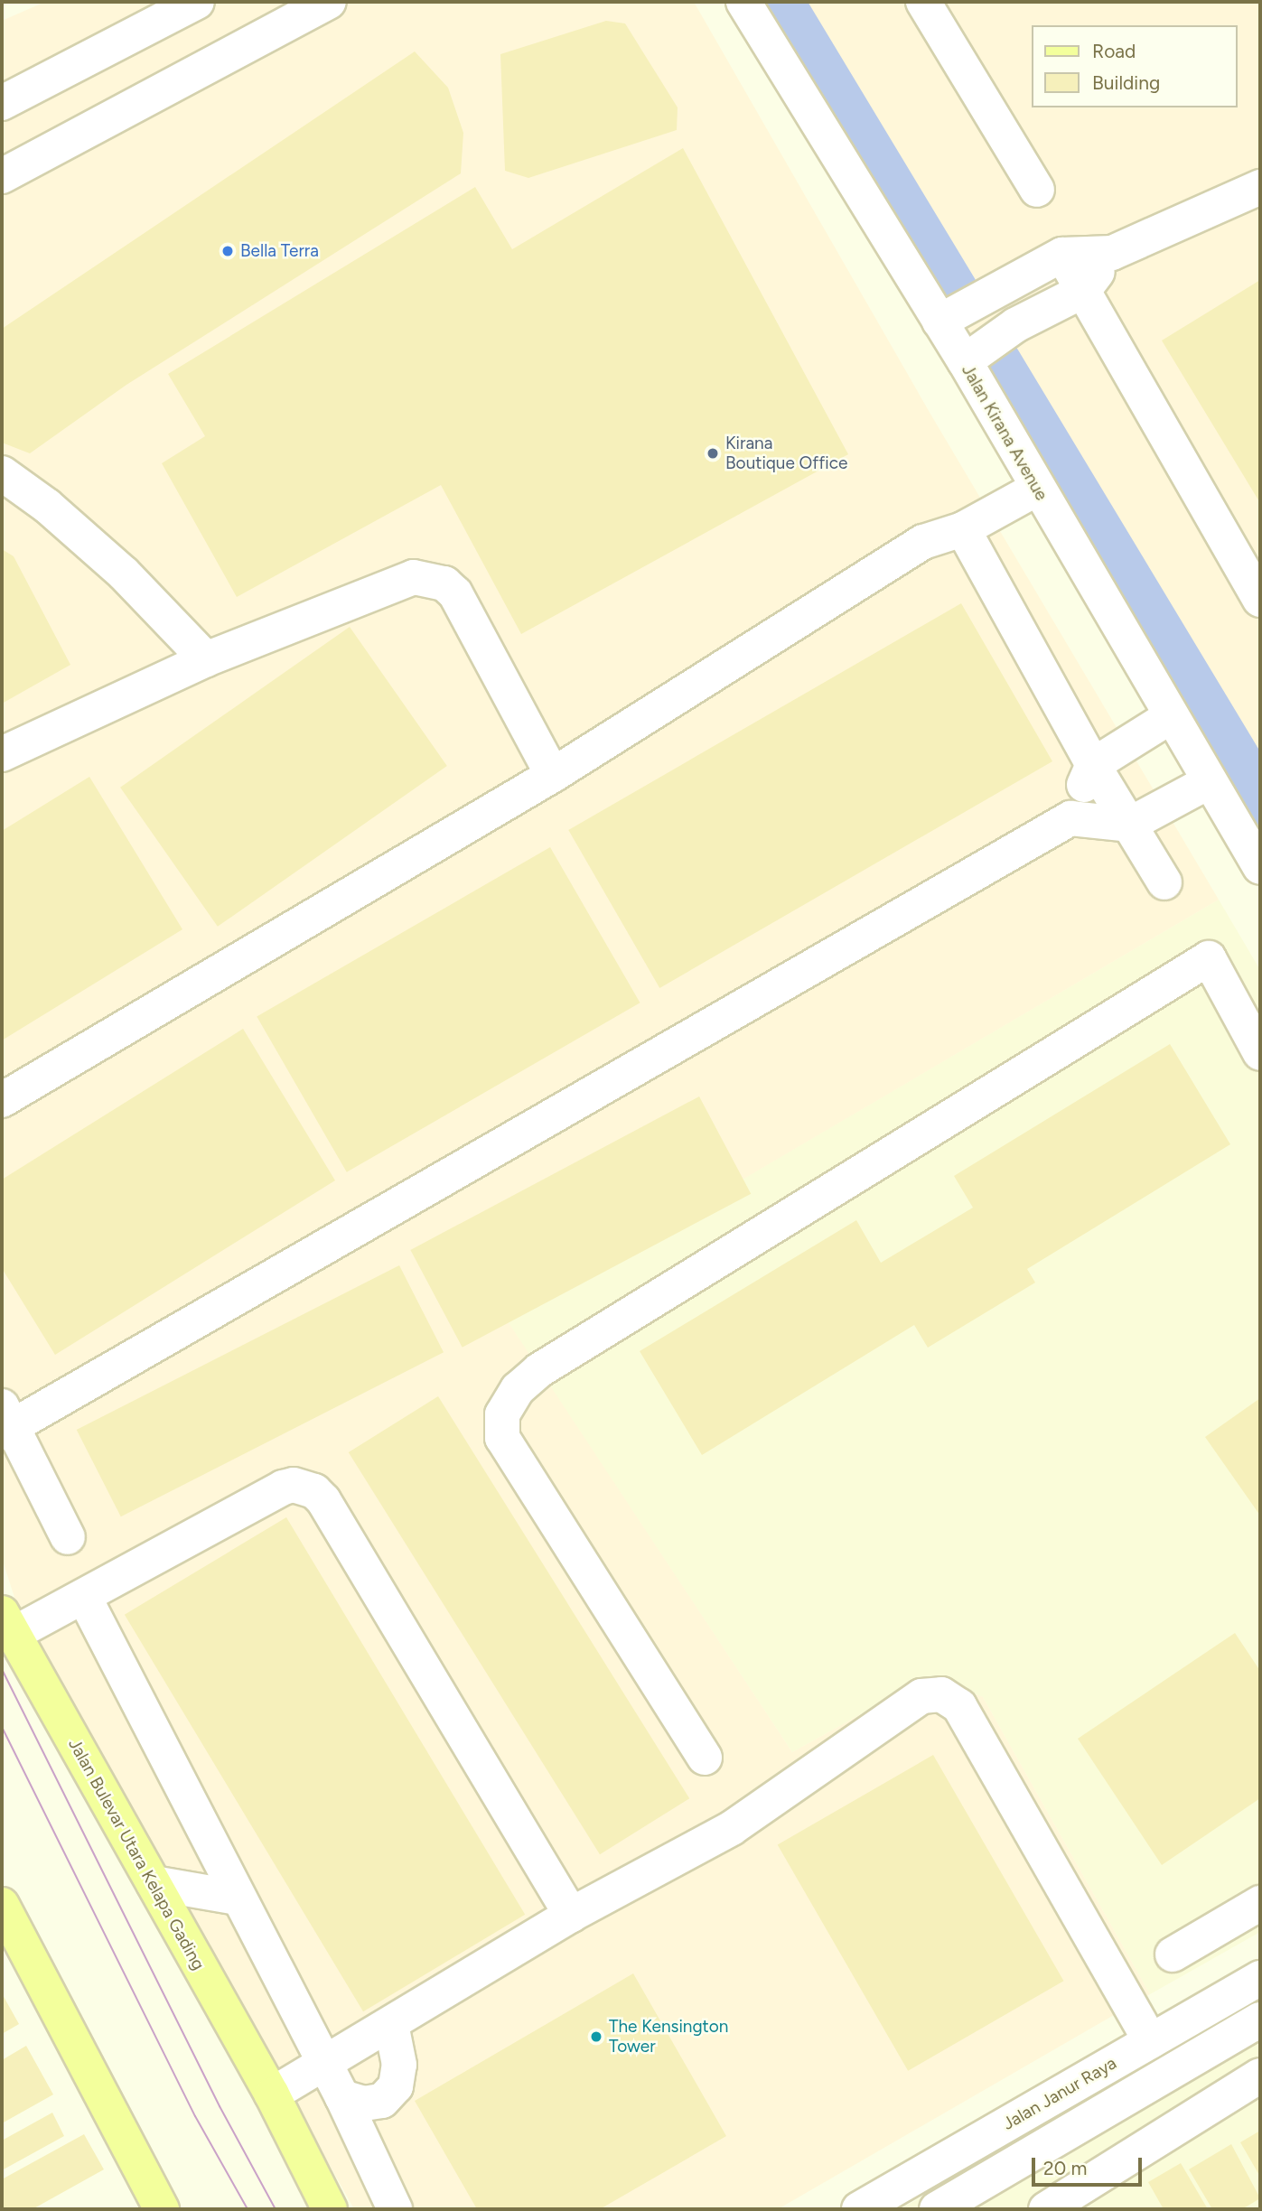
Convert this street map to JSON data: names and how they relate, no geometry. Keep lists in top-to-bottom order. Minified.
{"streets":{"main road":["Jalan Bulevar Utara Kelapa Gading"],"street":["Jalan Kirana Avenue","Jalan Janur Raya"]},"places":["Bella Terra","Kirana Boutique Office","The Kensington Tower"],"legend":["Road","Building"],"scale_bar":"20 m"}
